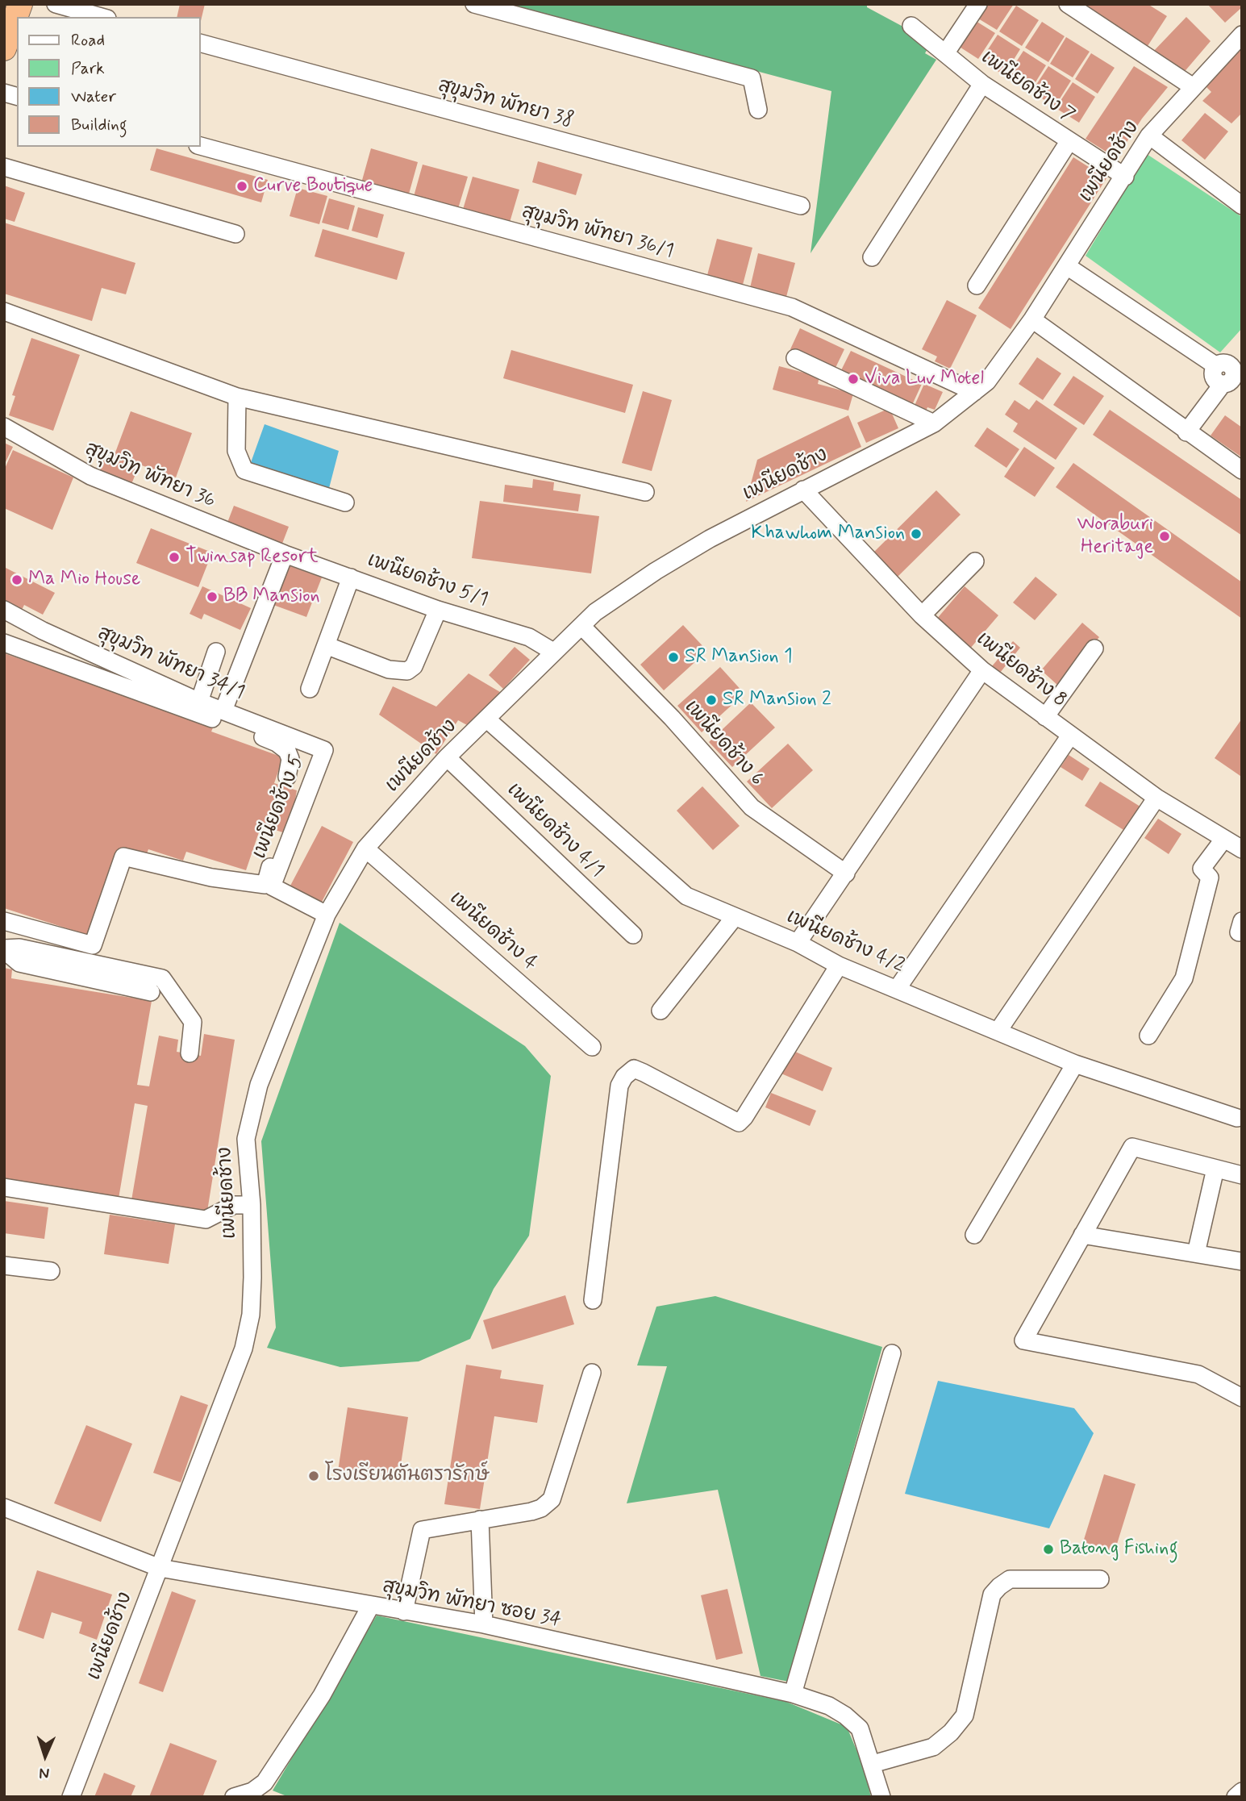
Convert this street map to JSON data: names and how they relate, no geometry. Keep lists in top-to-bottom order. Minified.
{"streets":{"street":["เพนียดช้าง 7","สุขุมวิท พัทยา 38","เพนียดช้าง","สุขุมวิท พัทยา 36/1","สุขุมวิท พัทยา 36","เพนียดช้าง 5/1","สุขุมวิท พัทยา 34/1","เพนียดช้าง 8","เพนียดช้าง 6","เพนียดช้าง 5","เพนียดช้าง 4/1","เพนียดช้าง 4","เพนียดช้าง 4/2","สุขุมวิท พัทยา ซอย 34"]},"crossings":[["เพนียดช้าง 7","เพนียดช้าง"],["เพนียดช้าง","สุขุมวิท พัทยา 36/1"],["เพนียดช้าง","เพนียดช้าง 5/1"],["เพนียดช้าง","เพนียดช้าง 8"],["เพนียดช้าง","เพนียดช้าง 6"],["เพนียดช้าง","เพนียดช้าง 5"],["เพนียดช้าง","เพนียดช้าง 4/1"],["เพนียดช้าง","เพนียดช้าง 4"],["เพนียดช้าง","เพนียดช้าง 4/2"],["เพนียดช้าง","สุขุมวิท พัทยา ซอย 34"],["สุขุมวิท พัทยา 36","เพนียดช้าง 5/1"],["สุขุมวิท พัทยา 34/1","เพนียดช้าง 5"]],"places":["Curve Boutique","Viva Luv Motel","Khawhom Mansion","Woraburi Heritage","Twinsap Resort","Ma Mio House","BB Mansion","SR Mansion 1","SR Mansion 2","โรงเรียนตันตรารักษ์","Batong Fishing"],"legend":["Road","Park","Water","Building"],"north":"bottom"}
